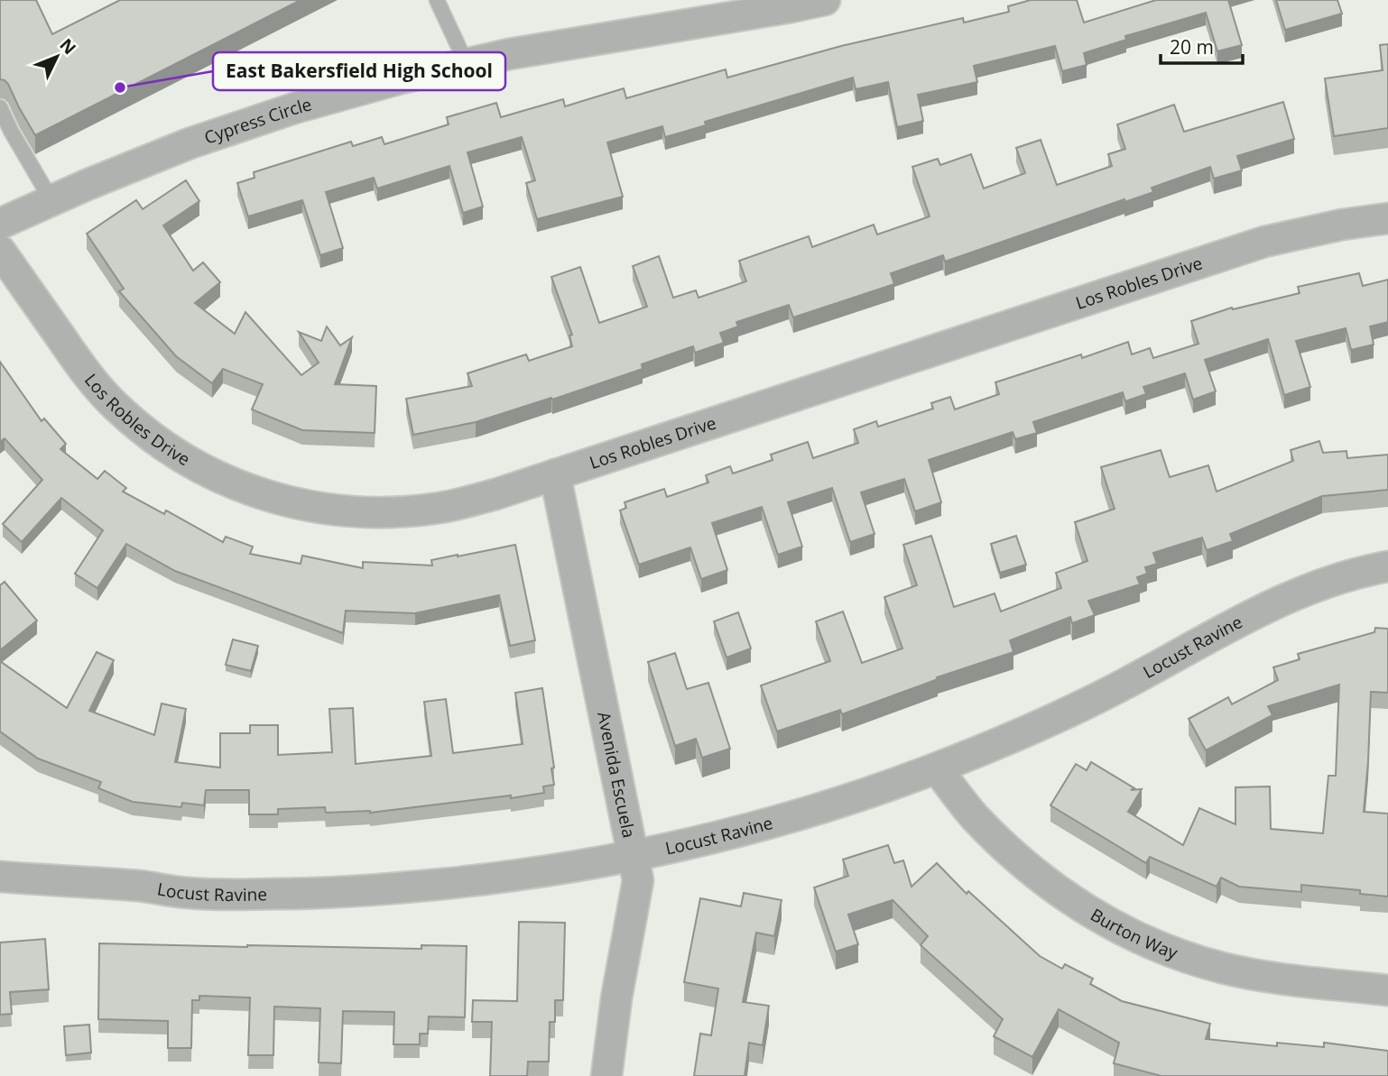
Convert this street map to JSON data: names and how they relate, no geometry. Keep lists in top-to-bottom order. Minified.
{"streets":{"street":["Cypress Circle","Los Robles Drive","Locust Ravine","Avenida Escuela","Burton Way"]},"crossings":[["Los Robles Drive","Avenida Escuela"],["Locust Ravine","Avenida Escuela"],["Locust Ravine","Burton Way"]],"places":["East Bakersfield High School"],"scale_bar":"20 m","north":"top right"}
